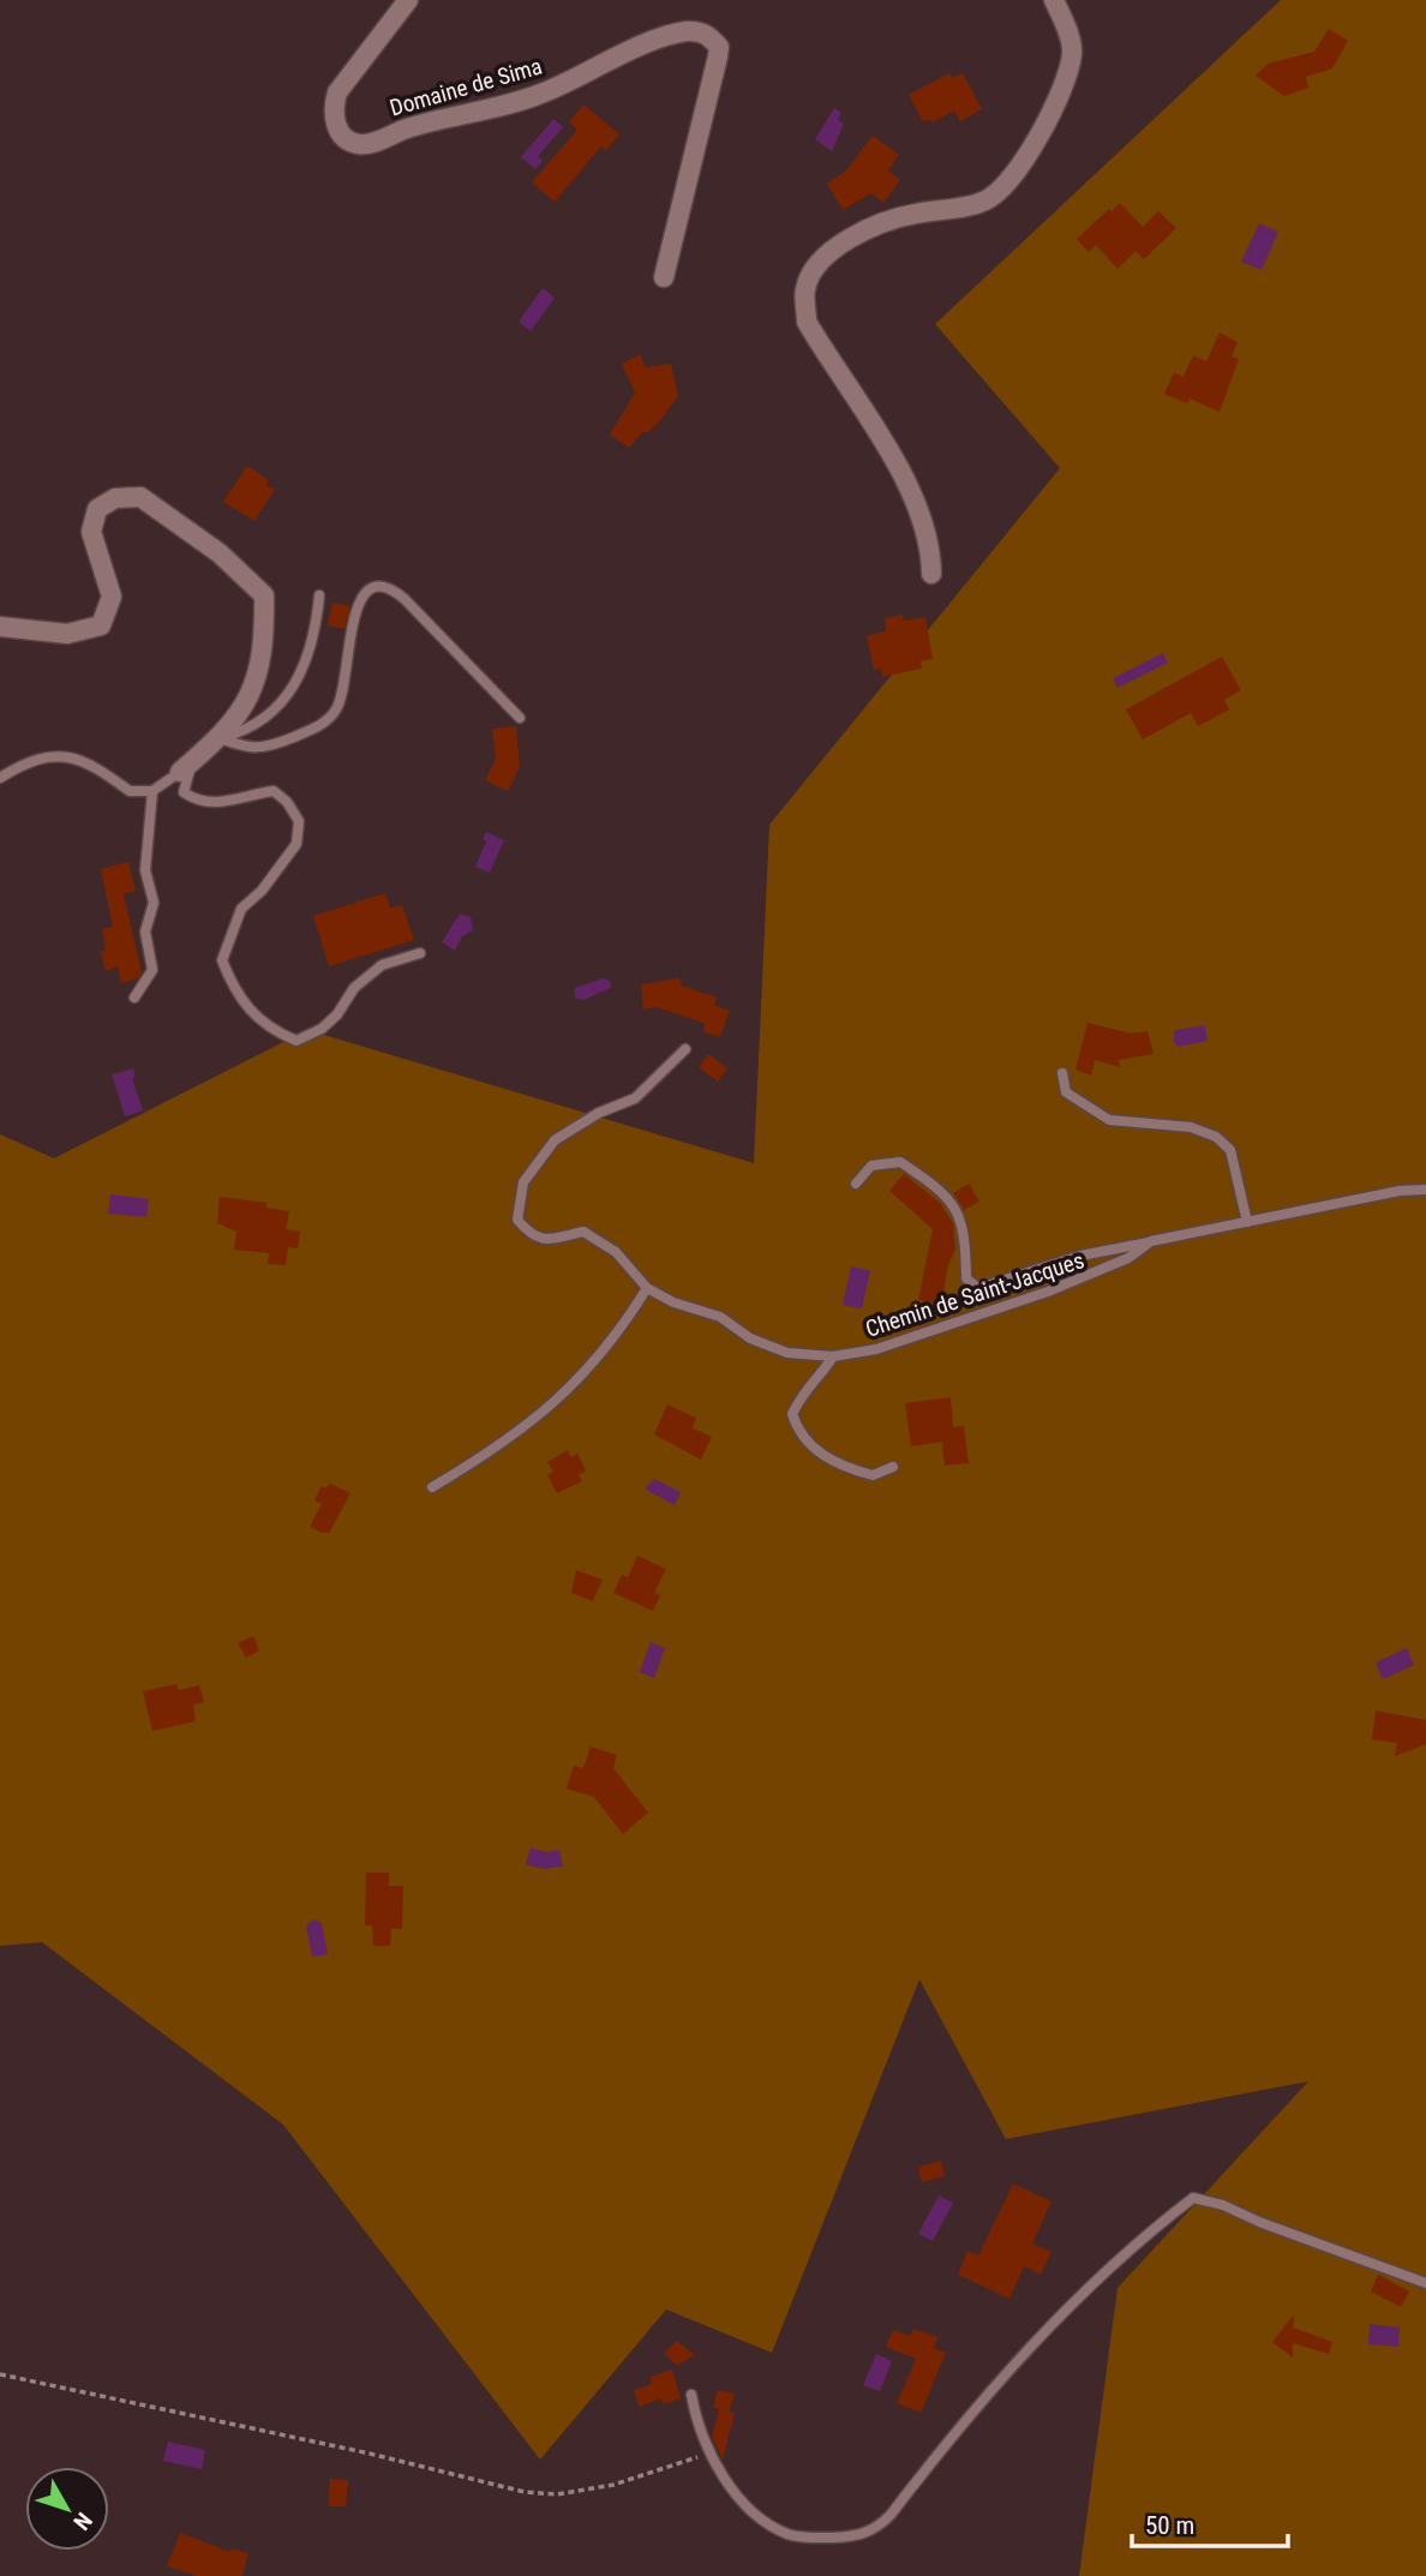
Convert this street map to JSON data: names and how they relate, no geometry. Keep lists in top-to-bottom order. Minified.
{"streets":{"street":["Domaine de Sima"],"lane":["Chemin de Saint-Jacques"]},"scale_bar":"50 m","north":"bottom right"}
